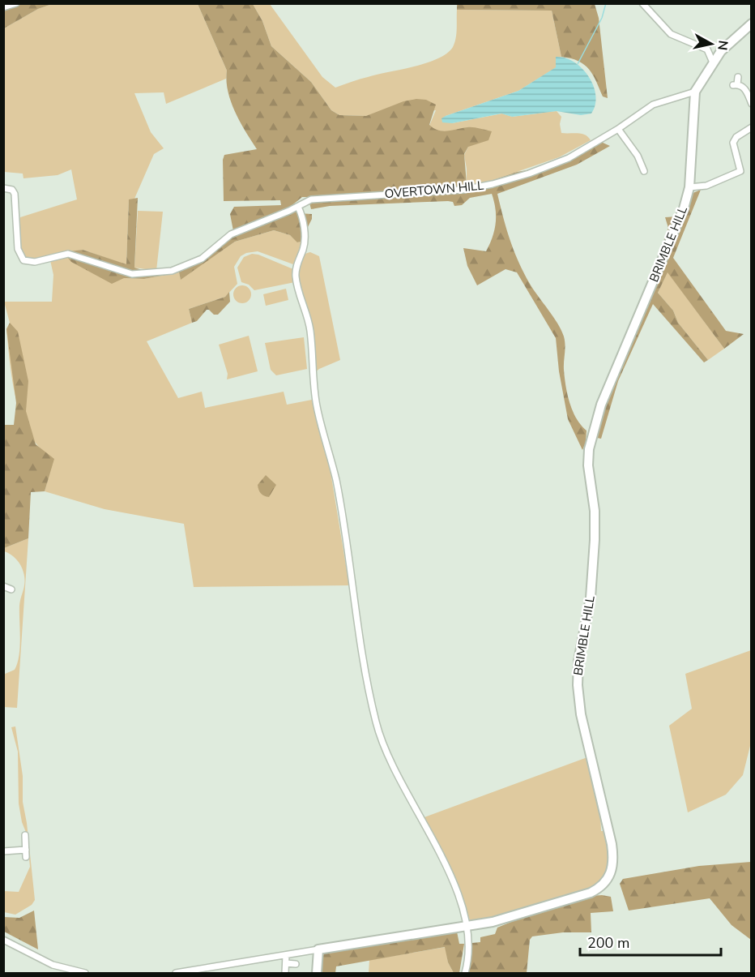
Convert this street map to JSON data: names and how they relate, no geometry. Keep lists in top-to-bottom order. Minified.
{"streets":{"main road":["BRIMBLE HILL"],"street":["OVERTOWN HILL"]},"crossings":[["OVERTOWN HILL","BRIMBLE HILL"]],"scale_bar":"200 m","north":"right"}
